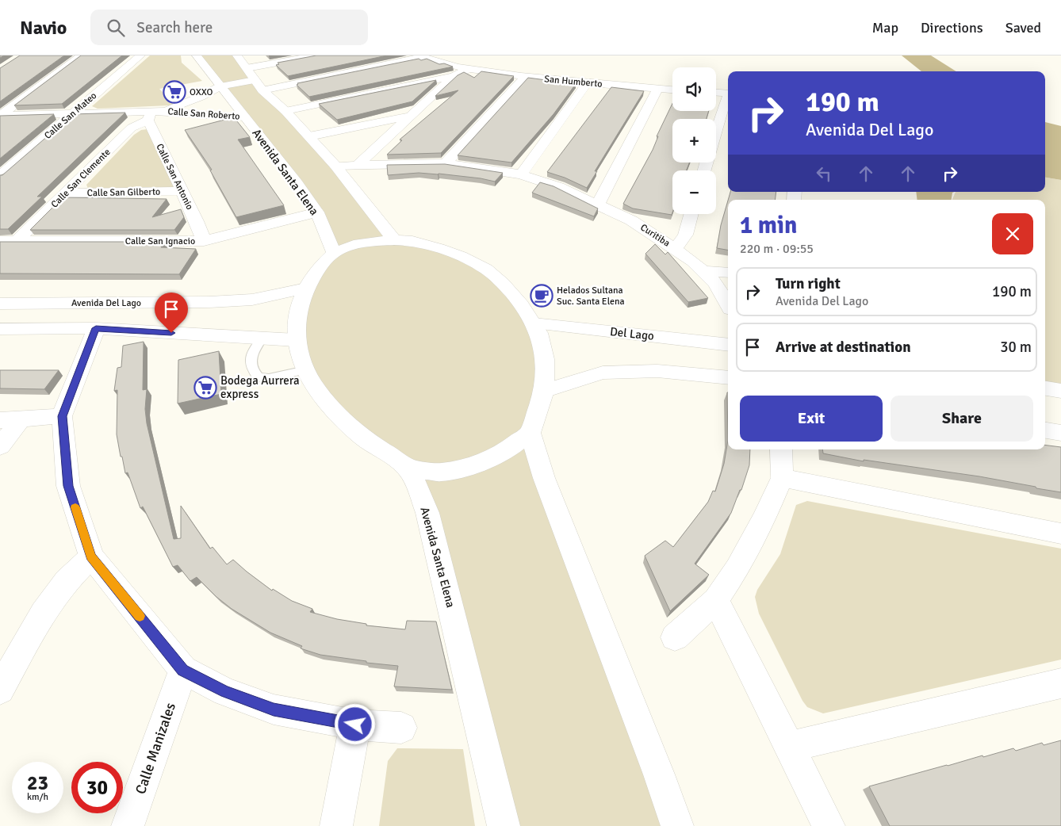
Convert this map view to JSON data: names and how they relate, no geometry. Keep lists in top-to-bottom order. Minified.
{"streets":{"street":["San Humberto","Calle San Roberto","Calle San Mateo","Avenida Santa Elena","Calle San Antonio","Calle San Clemente","Calle San Gilberto","Curitiba","Calle San Ignacio","Avenida Del Lago","Del Lago","Calle Manizales"]},"crossings":[["Calle San Roberto","Calle San Mateo"],["Calle San Roberto","Avenida Santa Elena"],["Calle San Roberto","Calle San Antonio"],["Calle San Roberto","Calle San Clemente"],["Avenida Santa Elena","Calle San Ignacio"],["Calle San Antonio","Calle San Clemente"],["Calle San Antonio","Calle San Gilberto"],["Calle San Antonio","Calle San Ignacio"],["Calle San Clemente","Calle San Gilberto"],["Calle San Clemente","Calle San Ignacio"]],"places":{"supermarket":["OXXO","Bodega Aurrera express"],"cafe":["Helados Sultana Suc. Santa Elena"]},"page":{"header":"Navio","search":"Search here","nav":["Map","Directions","Saved"],"map_buttons":["+","−"],"turn":["190 m","Avenida Del Lago"],"heading":["1 min","220 m · 09:55"],"list":[{"name":"Turn right","note":"Avenida Del Lago","value":"190 m"},{"name":"Arrive at destination","value":"30 m"}],"buttons":["Exit","Share"],"speed":"23 km/h","limit":"30"}}
